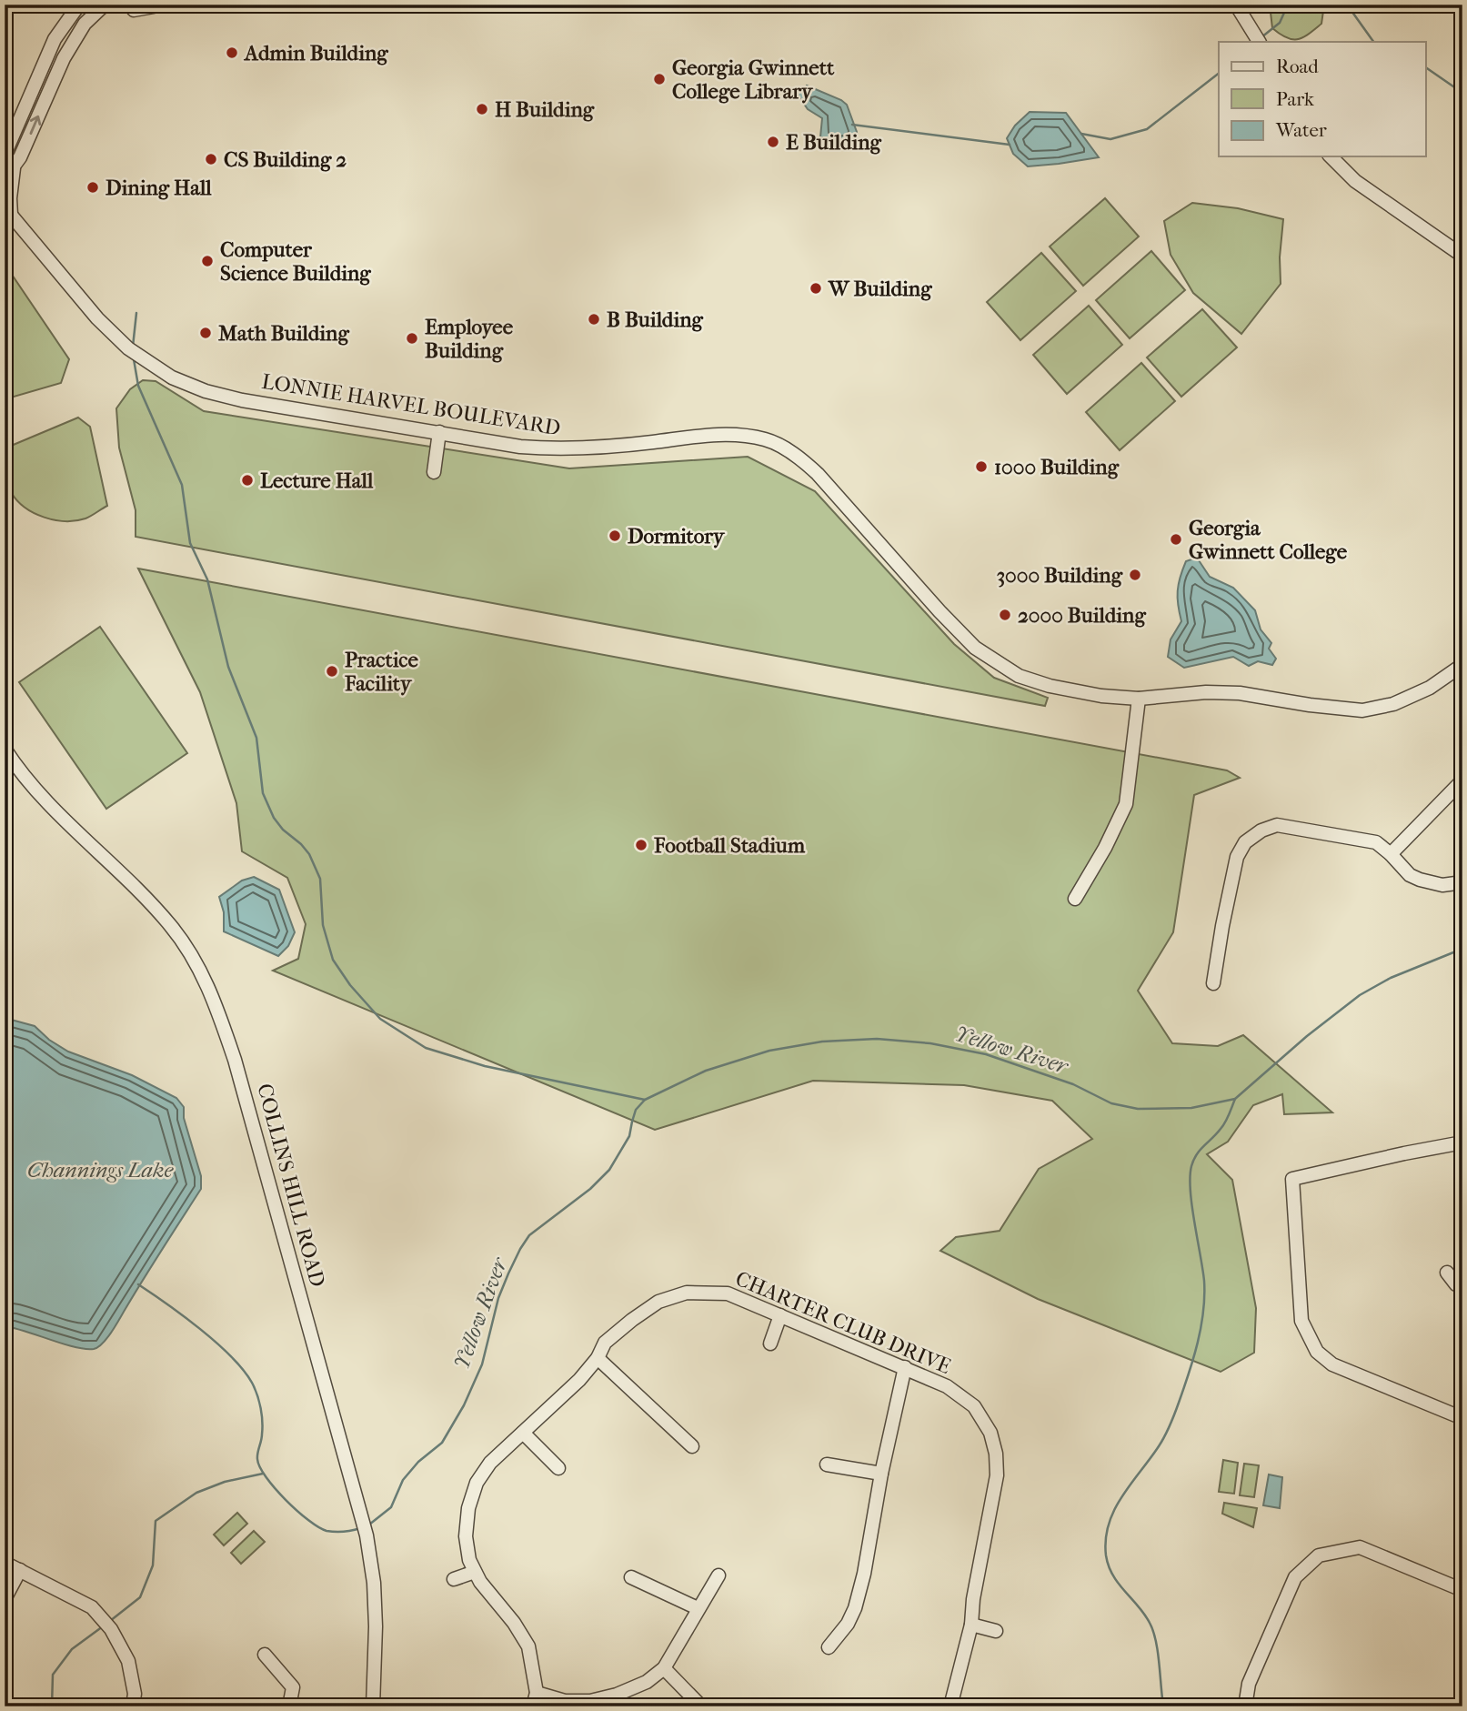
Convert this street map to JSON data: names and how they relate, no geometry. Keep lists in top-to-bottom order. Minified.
{"streets":{"street":["LONNIE HARVEL BOULEVARD","COLLINS HILL ROAD","CHARTER CLUB DRIVE"]},"water":["Yellow River","Channings Lake"],"places":["Admin Building","Georgia Gwinnett College Library","H Building","E Building","CS Building 2","Dining Hall","Computer Science Building","W Building","B Building","Math Building","Employee Building","1000 Building","Lecture Hall","Dormitory","Georgia Gwinnett College","3000 Building","2000 Building","Practice Facility","Football Stadium"],"legend":["Road","Park","Water"]}
